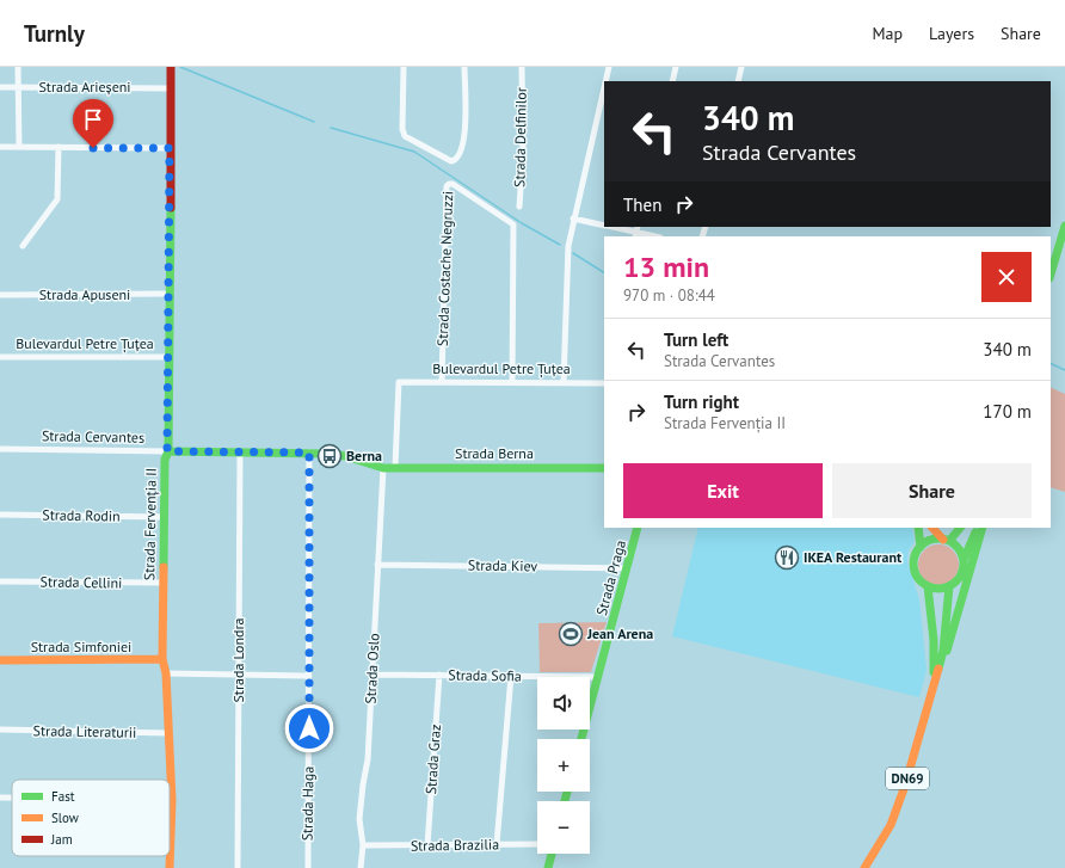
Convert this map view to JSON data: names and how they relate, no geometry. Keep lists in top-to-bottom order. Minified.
{"streets":{"street":["Strada Arieșeni","Strada Delfinilor","Strada Costache Negruzzi","Strada Apuseni","Bulevardul Petre Țuțea","Strada Cervantes","Strada Berna","Strada Rodin","Strada Fervenția II","Strada Kiev","Strada Praga","Strada Cellini","Strada Simfoniei","Strada Londra","Strada Oslo","Strada Sofia","Strada Literaturii","Strada Graz","DN69","Strada Haga","Strada Brazilia"]},"crossings":[["Strada Arieșeni","Strada Fervenția II"],["Strada Costache Negruzzi","Bulevardul Petre Țuțea"],["Strada Apuseni","Strada Fervenția II"],["Bulevardul Petre Țuțea","Strada Berna"],["Bulevardul Petre Țuțea","Strada Fervenția II"],["Strada Cervantes","Strada Berna"],["Strada Cervantes","Strada Fervenția II"],["Strada Cervantes","Strada Londra"],["Strada Cervantes","Strada Oslo"],["Strada Cervantes","Strada Haga"],["Strada Berna","Strada Oslo"],["Strada Rodin","Strada Fervenția II"],["Strada Fervenția II","Strada Cellini"],["Strada Fervenția II","Strada Simfoniei"],["Strada Fervenția II","Strada Literaturii"],["Strada Kiev","Strada Praga"],["Strada Kiev","Strada Oslo"],["Strada Praga","Strada Sofia"],["Strada Oslo","Strada Sofia"],["Strada Oslo","Strada Brazilia"],["Strada Sofia","Strada Graz"],["Strada Graz","Strada Brazilia"]],"places":{"bus stop":["Berna"],"restaurant":["IKEA Restaurant"],"sports":["Jean Arena"]},"legend":["Fast","Slow","Jam"],"page":{"header":"Turnly","nav":["Map","Layers","Share"],"turn":["340 m","Strada Cervantes"],"then":"Then","heading":["13 min","970 m · 08:44"],"list":[{"name":"Turn left","note":"Strada Cervantes","value":"340 m"},{"name":"Turn right","note":"Strada Fervenția II","value":"170 m"}],"buttons":["Exit","Share"],"map_buttons":["+","−"]}}
